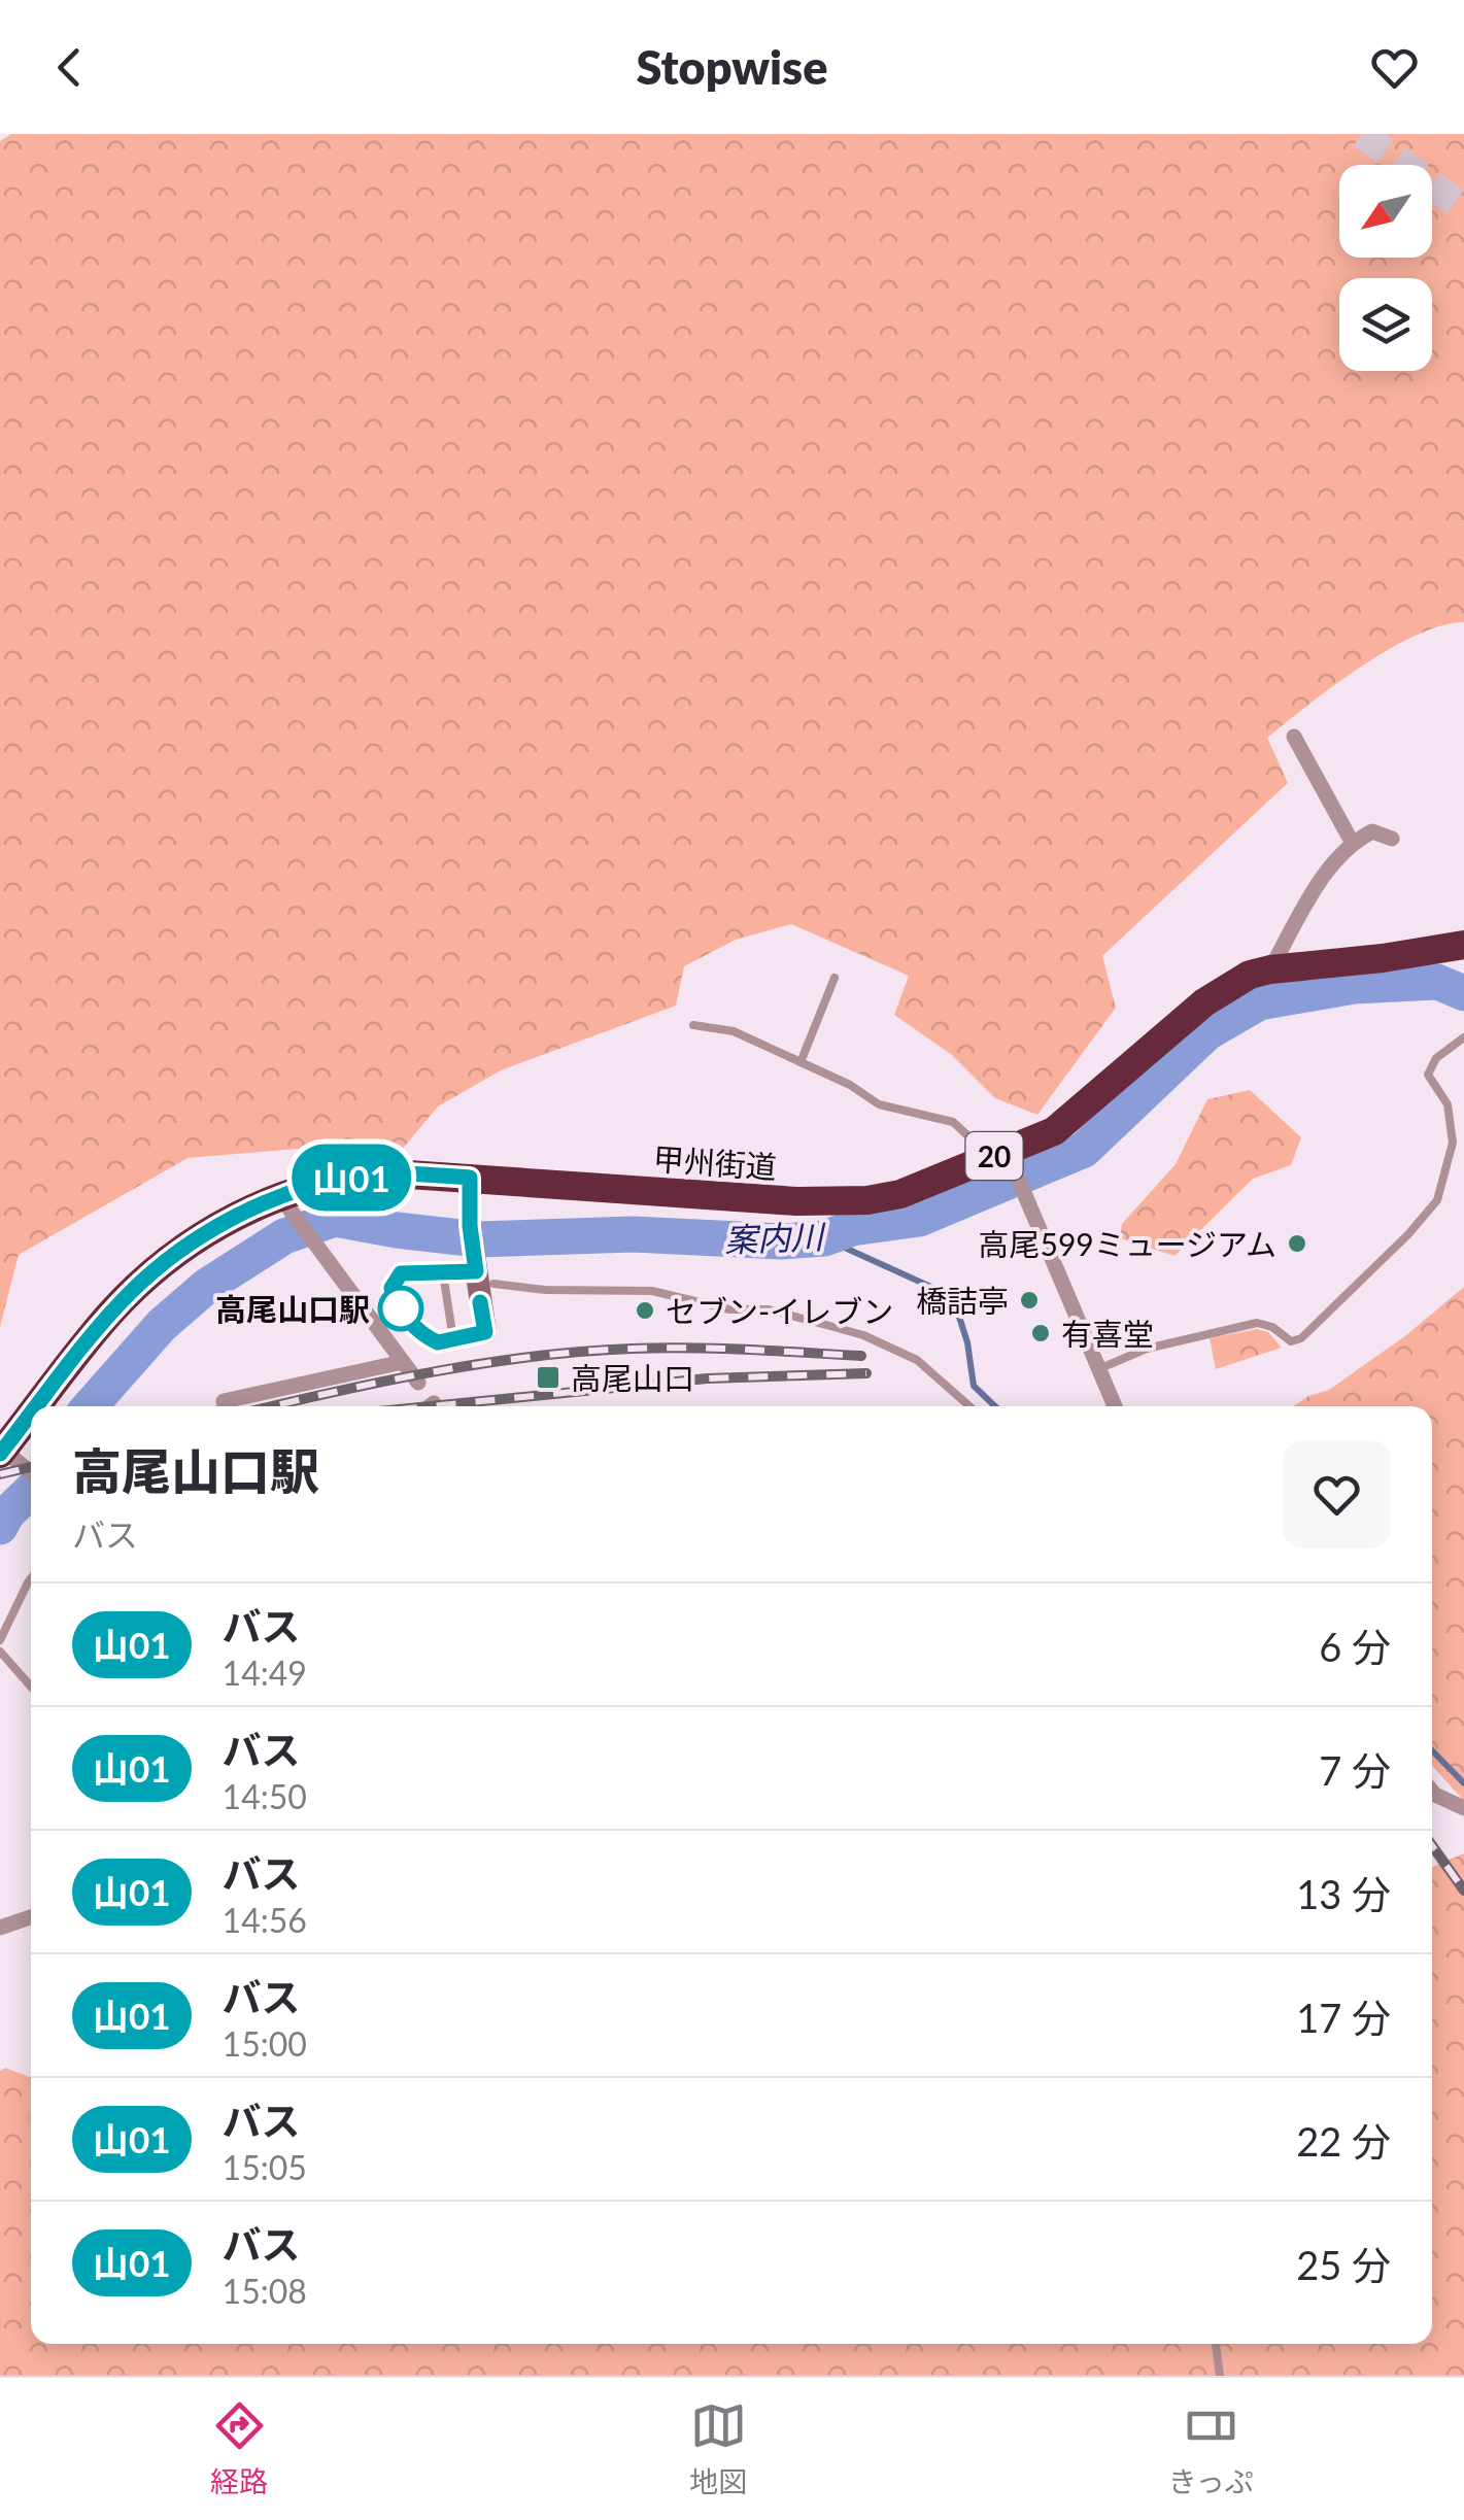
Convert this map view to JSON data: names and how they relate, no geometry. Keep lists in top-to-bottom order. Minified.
{"streets":{"highway":["20","甲州街道"]},"water":["案内川"],"places":{"other":["高尾599ミュージアム","橋詰亭","高尾山口駅","セブン-イレブン","有喜堂"],"transit":["高尾山口"]},"lines":["bus line 山01"],"north":"bottom left","page":{"header":"Stopwise","on_map":"山01","heading":["高尾山口駅","バス"],"list":[{"mark":"山01","name":"バス","note":"14:49","value":"6 分"},{"mark":"山01","name":"バス","note":"14:50","value":"7 分"},{"mark":"山01","name":"バス","note":"14:56","value":"13 分"},{"mark":"山01","name":"バス","note":"15:00","value":"17 分"},{"mark":"山01","name":"バス","note":"15:05","value":"22 分"},{"mark":"山01","name":"バス","note":"15:08","value":"25 分"}],"tabs":["経路","地図","きっぷ"]}}
